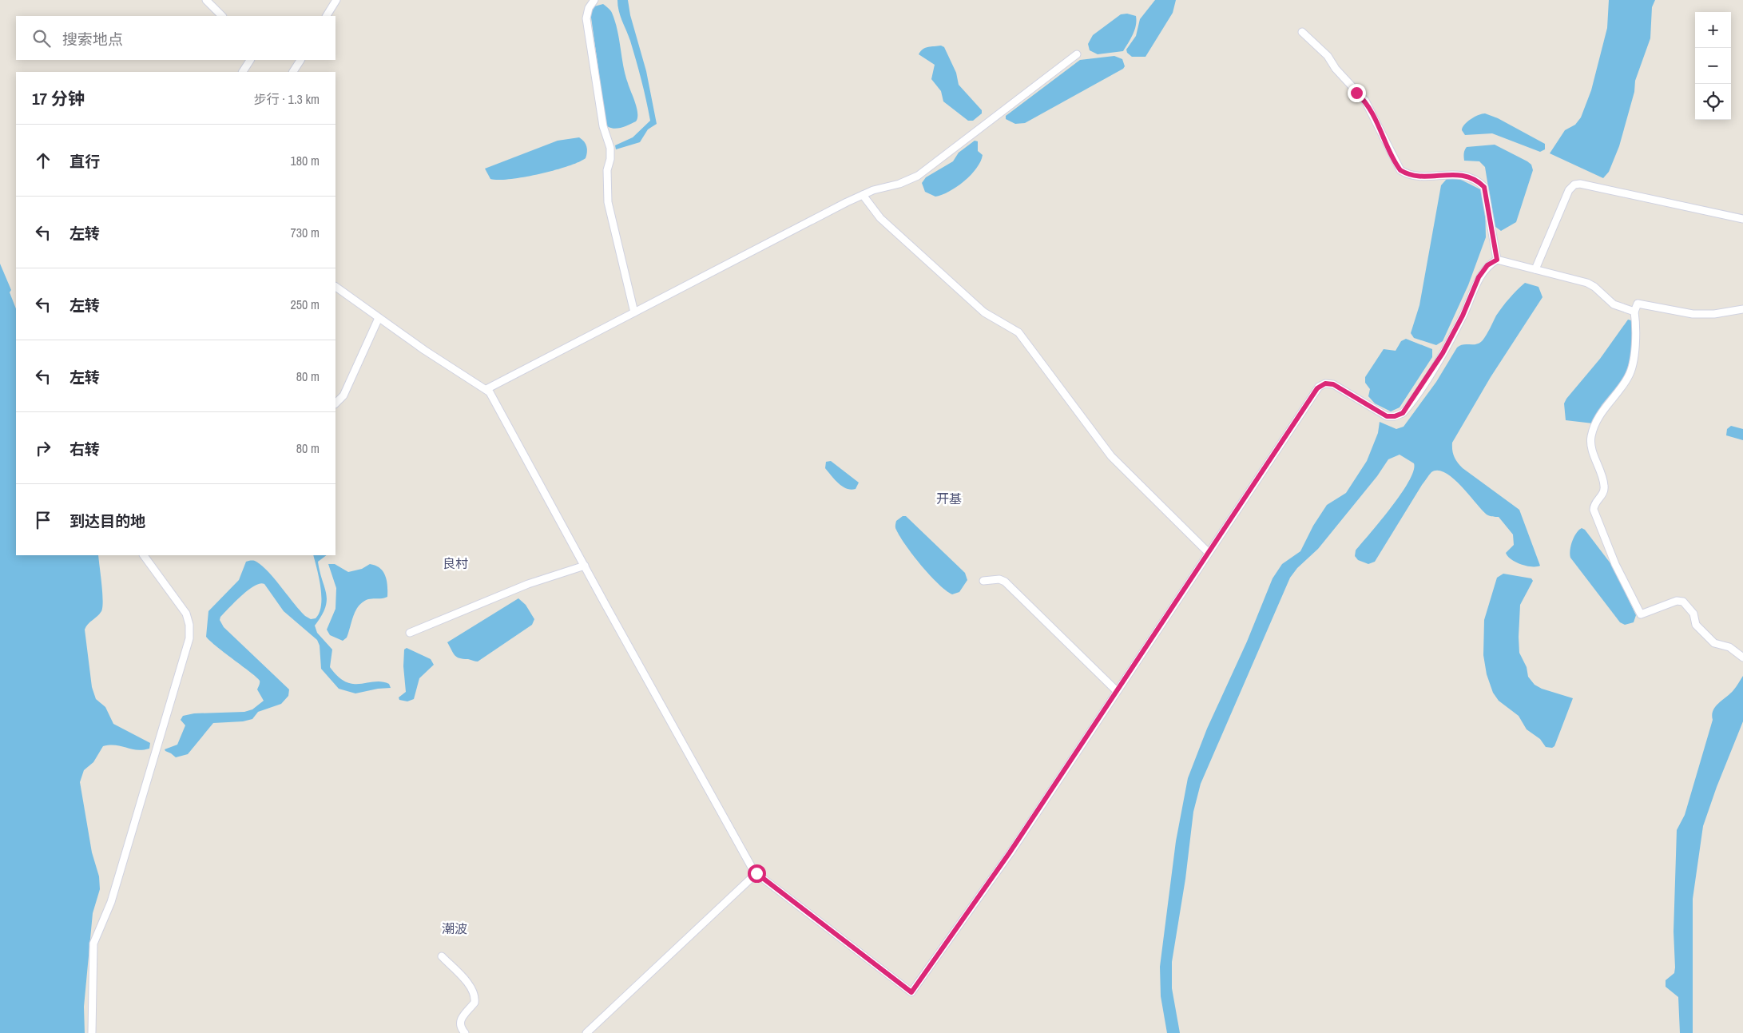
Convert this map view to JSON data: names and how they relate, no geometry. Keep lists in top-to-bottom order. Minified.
{"districts":["开基","良村","潮波"],"page":{"map_buttons":["+","−"],"search":"搜索地点","heading":["17 分钟","步行 · 1.3 km"],"list":[["直行","180 m"],["左转","730 m"],["左转","250 m"],["左转","80 m"],["右转","80 m"],"到达目的地"]}}
